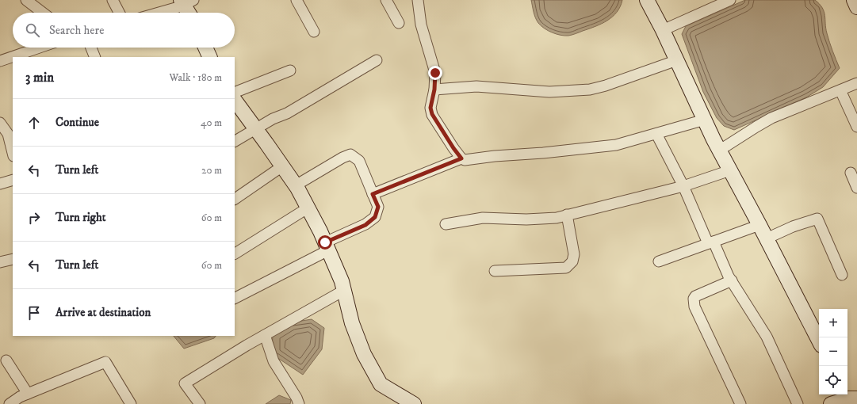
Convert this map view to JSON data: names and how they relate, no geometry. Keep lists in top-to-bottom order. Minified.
{"page":{"search":"Search here","heading":["3 min","Walk · 180 m"],"list":[["Continue","40 m"],["Turn left","20 m"],["Turn right","60 m"],["Turn left","60 m"],"Arrive at destination"],"map_buttons":["+","−"]}}
